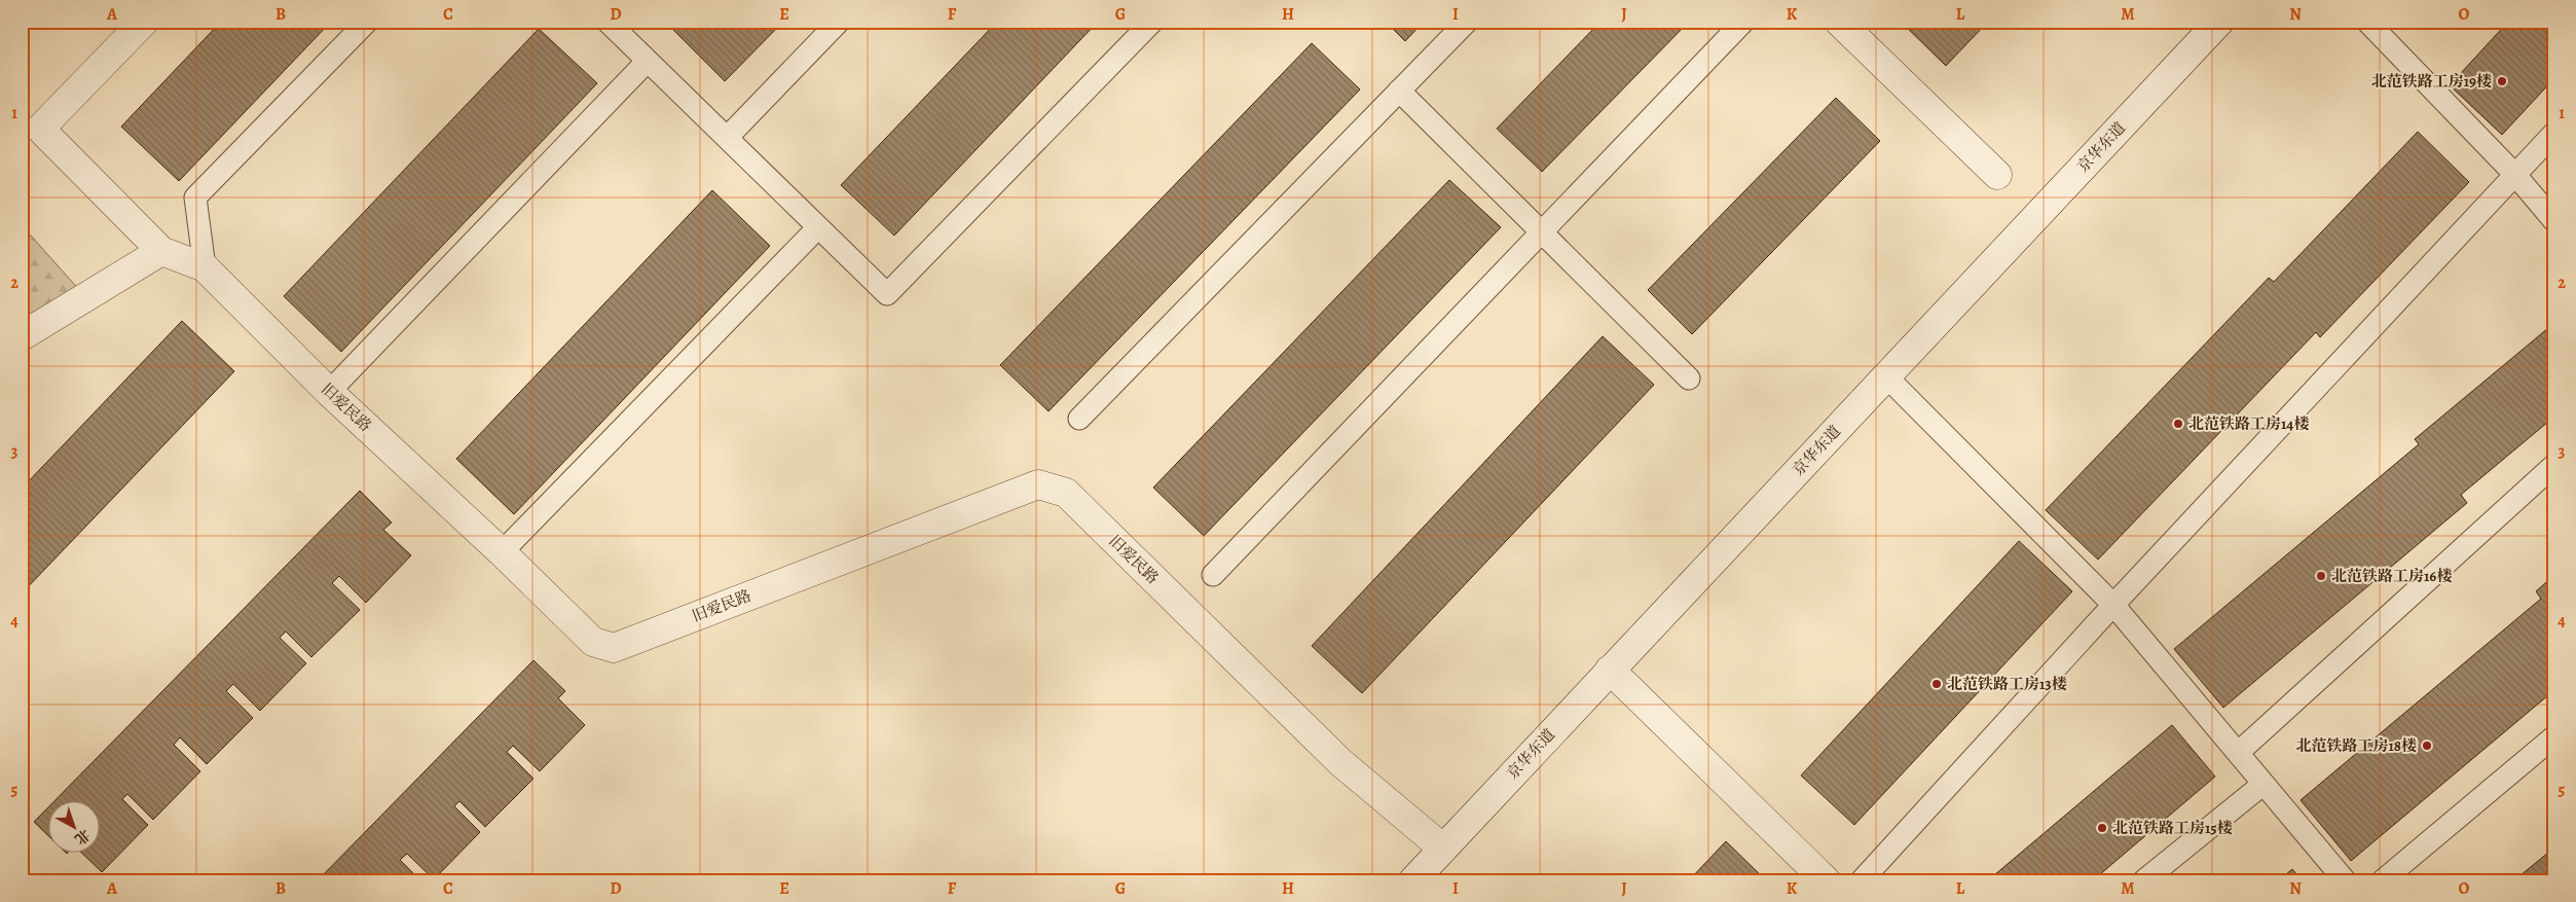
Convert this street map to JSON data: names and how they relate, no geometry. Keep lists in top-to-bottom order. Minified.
{"streets":{"street":["京华东道","旧爱民路"]},"crossings":[["京华东道","旧爱民路"]],"places":["北范铁路工房19楼","北范铁路工房14楼","北范铁路工房16楼","北范铁路工房13楼","北范铁路工房18楼","北范铁路工房15楼"],"north":"bottom right","grid":{"columns":["A","B","C","D","E","F","G","H","I","J","K","L","M","N","O"],"rows":["1","2","3","4","5"]}}
